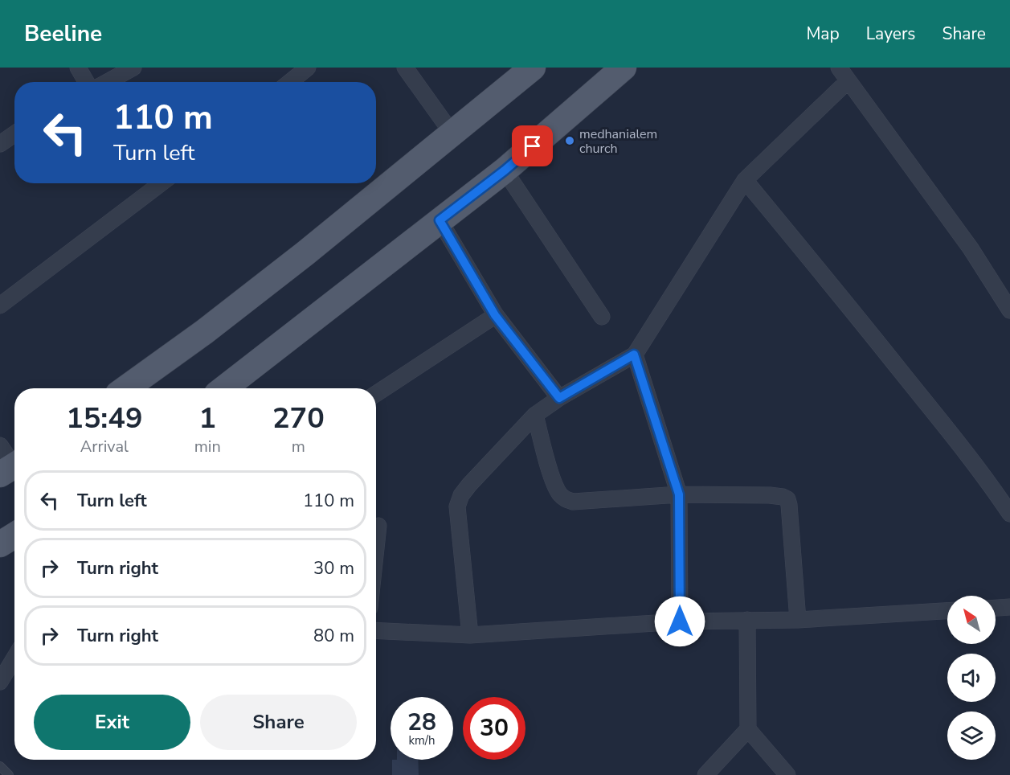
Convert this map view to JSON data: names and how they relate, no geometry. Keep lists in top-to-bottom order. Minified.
{"places":["medhanialem church"],"north":"top left","page":{"header":"Beeline","nav":["Map","Layers","Share"],"turn":["110 m","Turn left"],"eta":["15:49","Arrival","1","min","270","m"],"list":[{"name":"Turn left","value":"110 m"},{"name":"Turn right","value":"30 m"},{"name":"Turn right","value":"80 m"}],"buttons":["Exit","Share"],"speed":"28 km/h","limit":"30"}}
